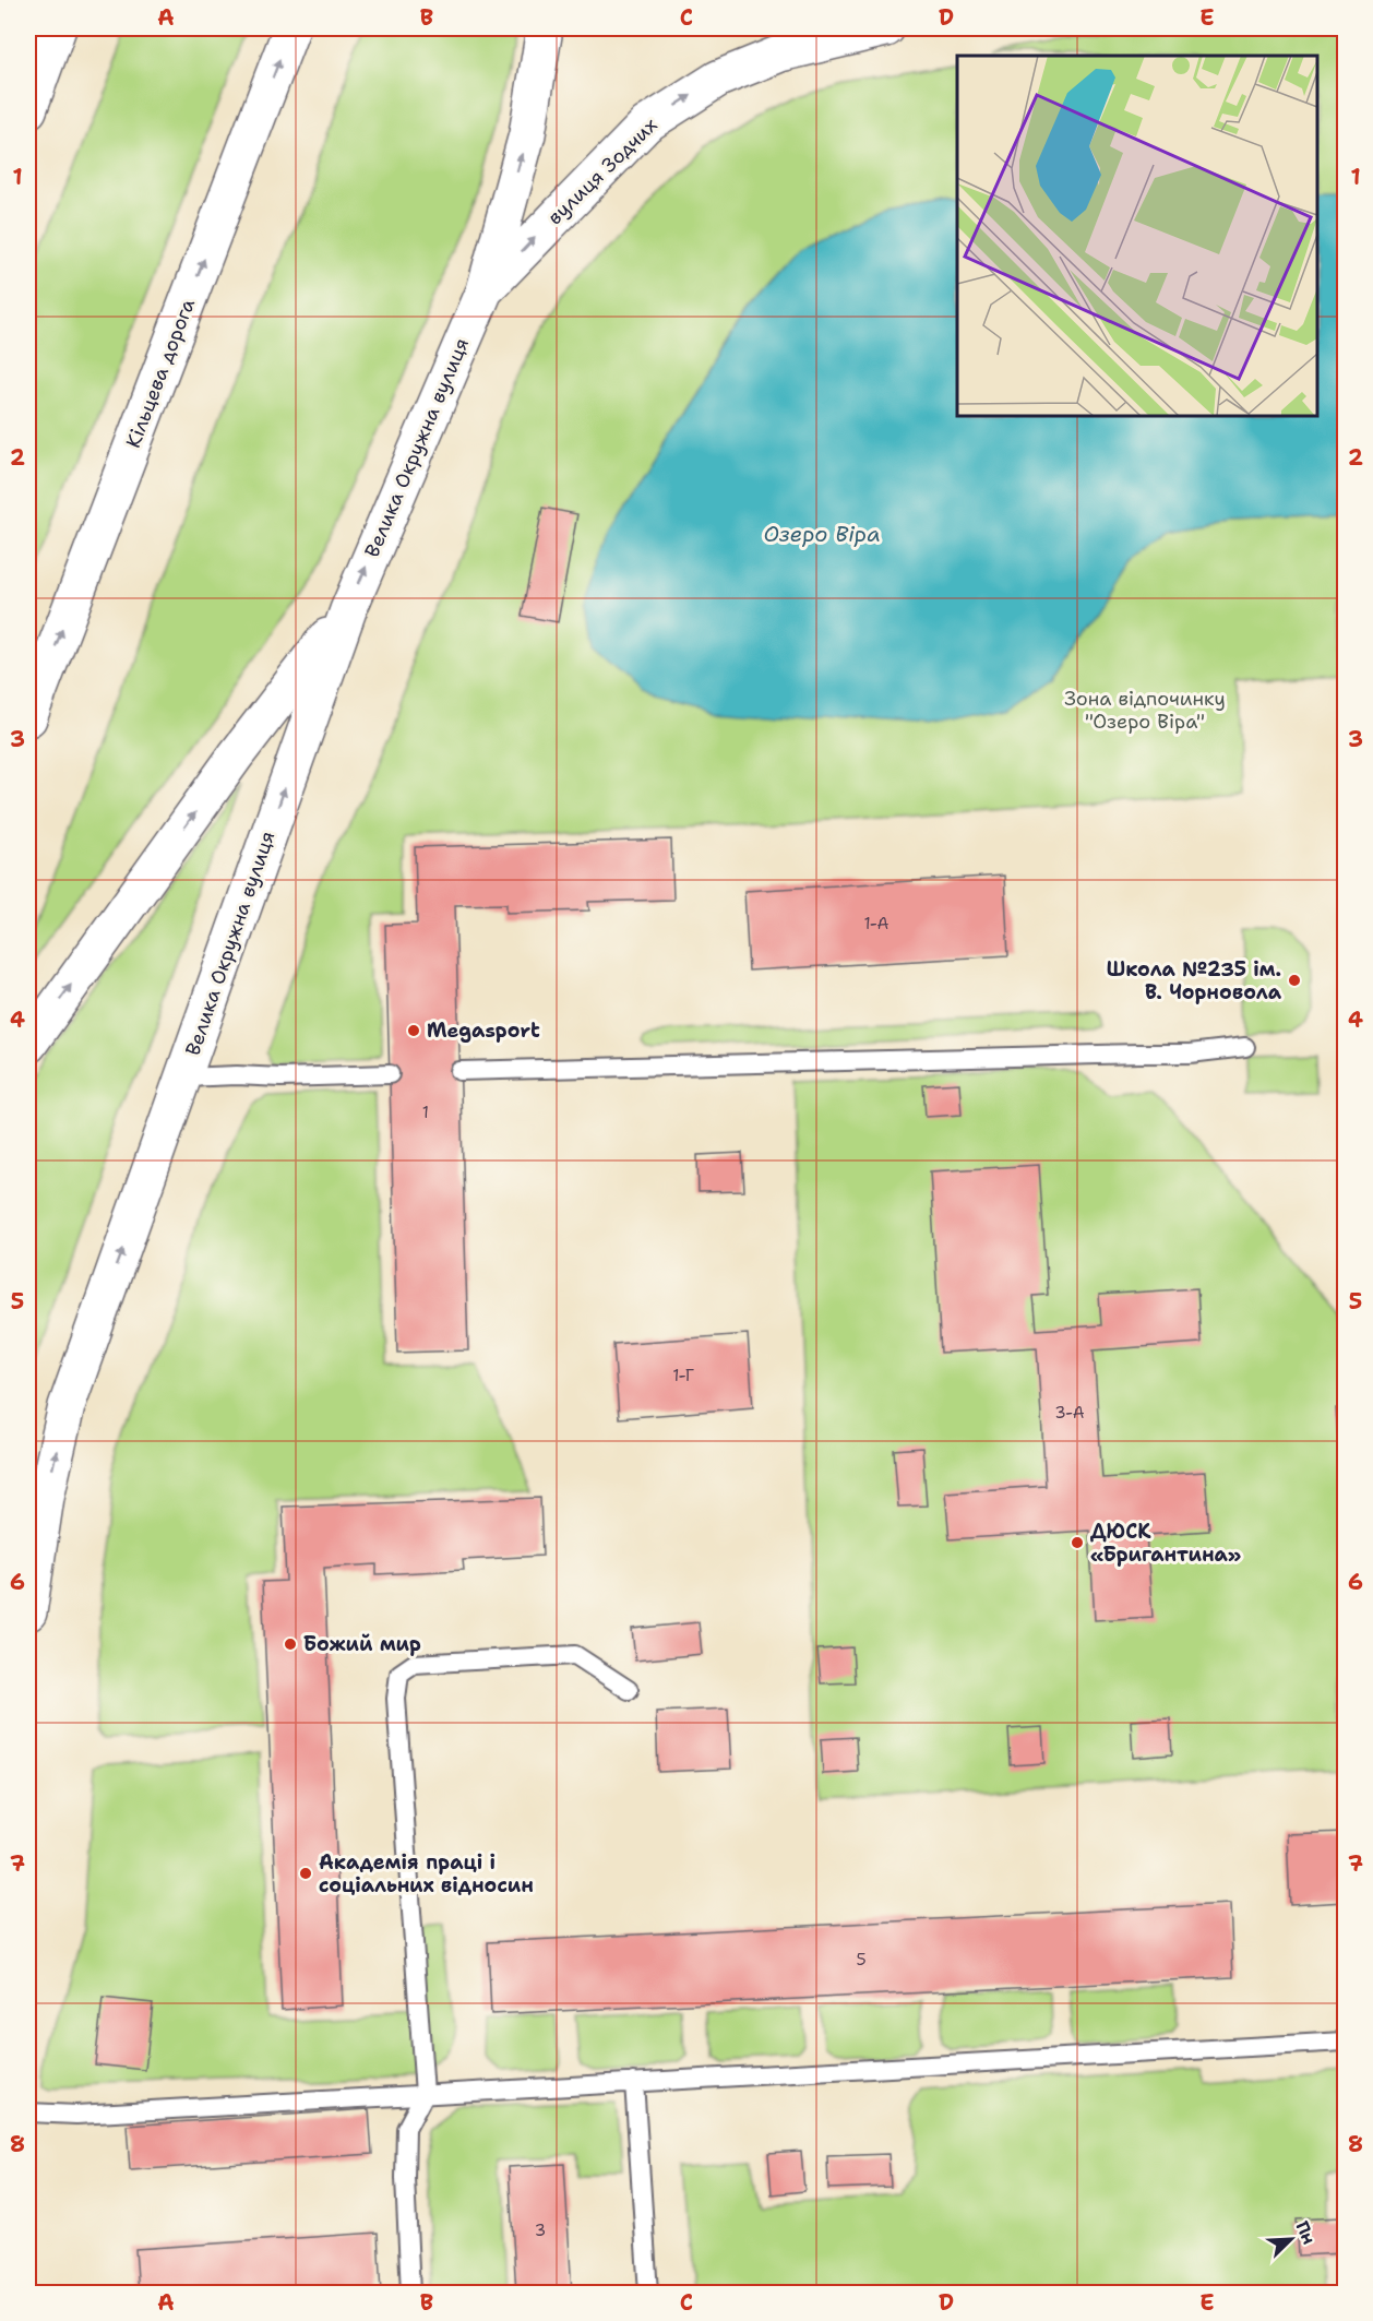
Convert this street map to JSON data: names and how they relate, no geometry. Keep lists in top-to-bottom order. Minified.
{"streets":{"main road":["вулиця Зодчих","Кільцева дорога","Велика Окружна вулиця"]},"crossings":[["вулиця Зодчих","Велика Окружна вулиця"]],"one_way":["вулиця Зодчих"],"water":["Озеро Віра"],"parks":["Зона відпочинку \"Озеро Віра\""],"places":["Школа №235 ім. В. Чорновола","Megasport","ДЮСК «Бригантина»","Божий мир","Академія праці і соціальних відносин"],"house_numbers":["1-А","1","1-Г","3-А","5","3"],"north":"top right","grid":{"columns":["A","B","C","D","E"],"rows":["1","2","3","4","5","6","7","8"]}}
